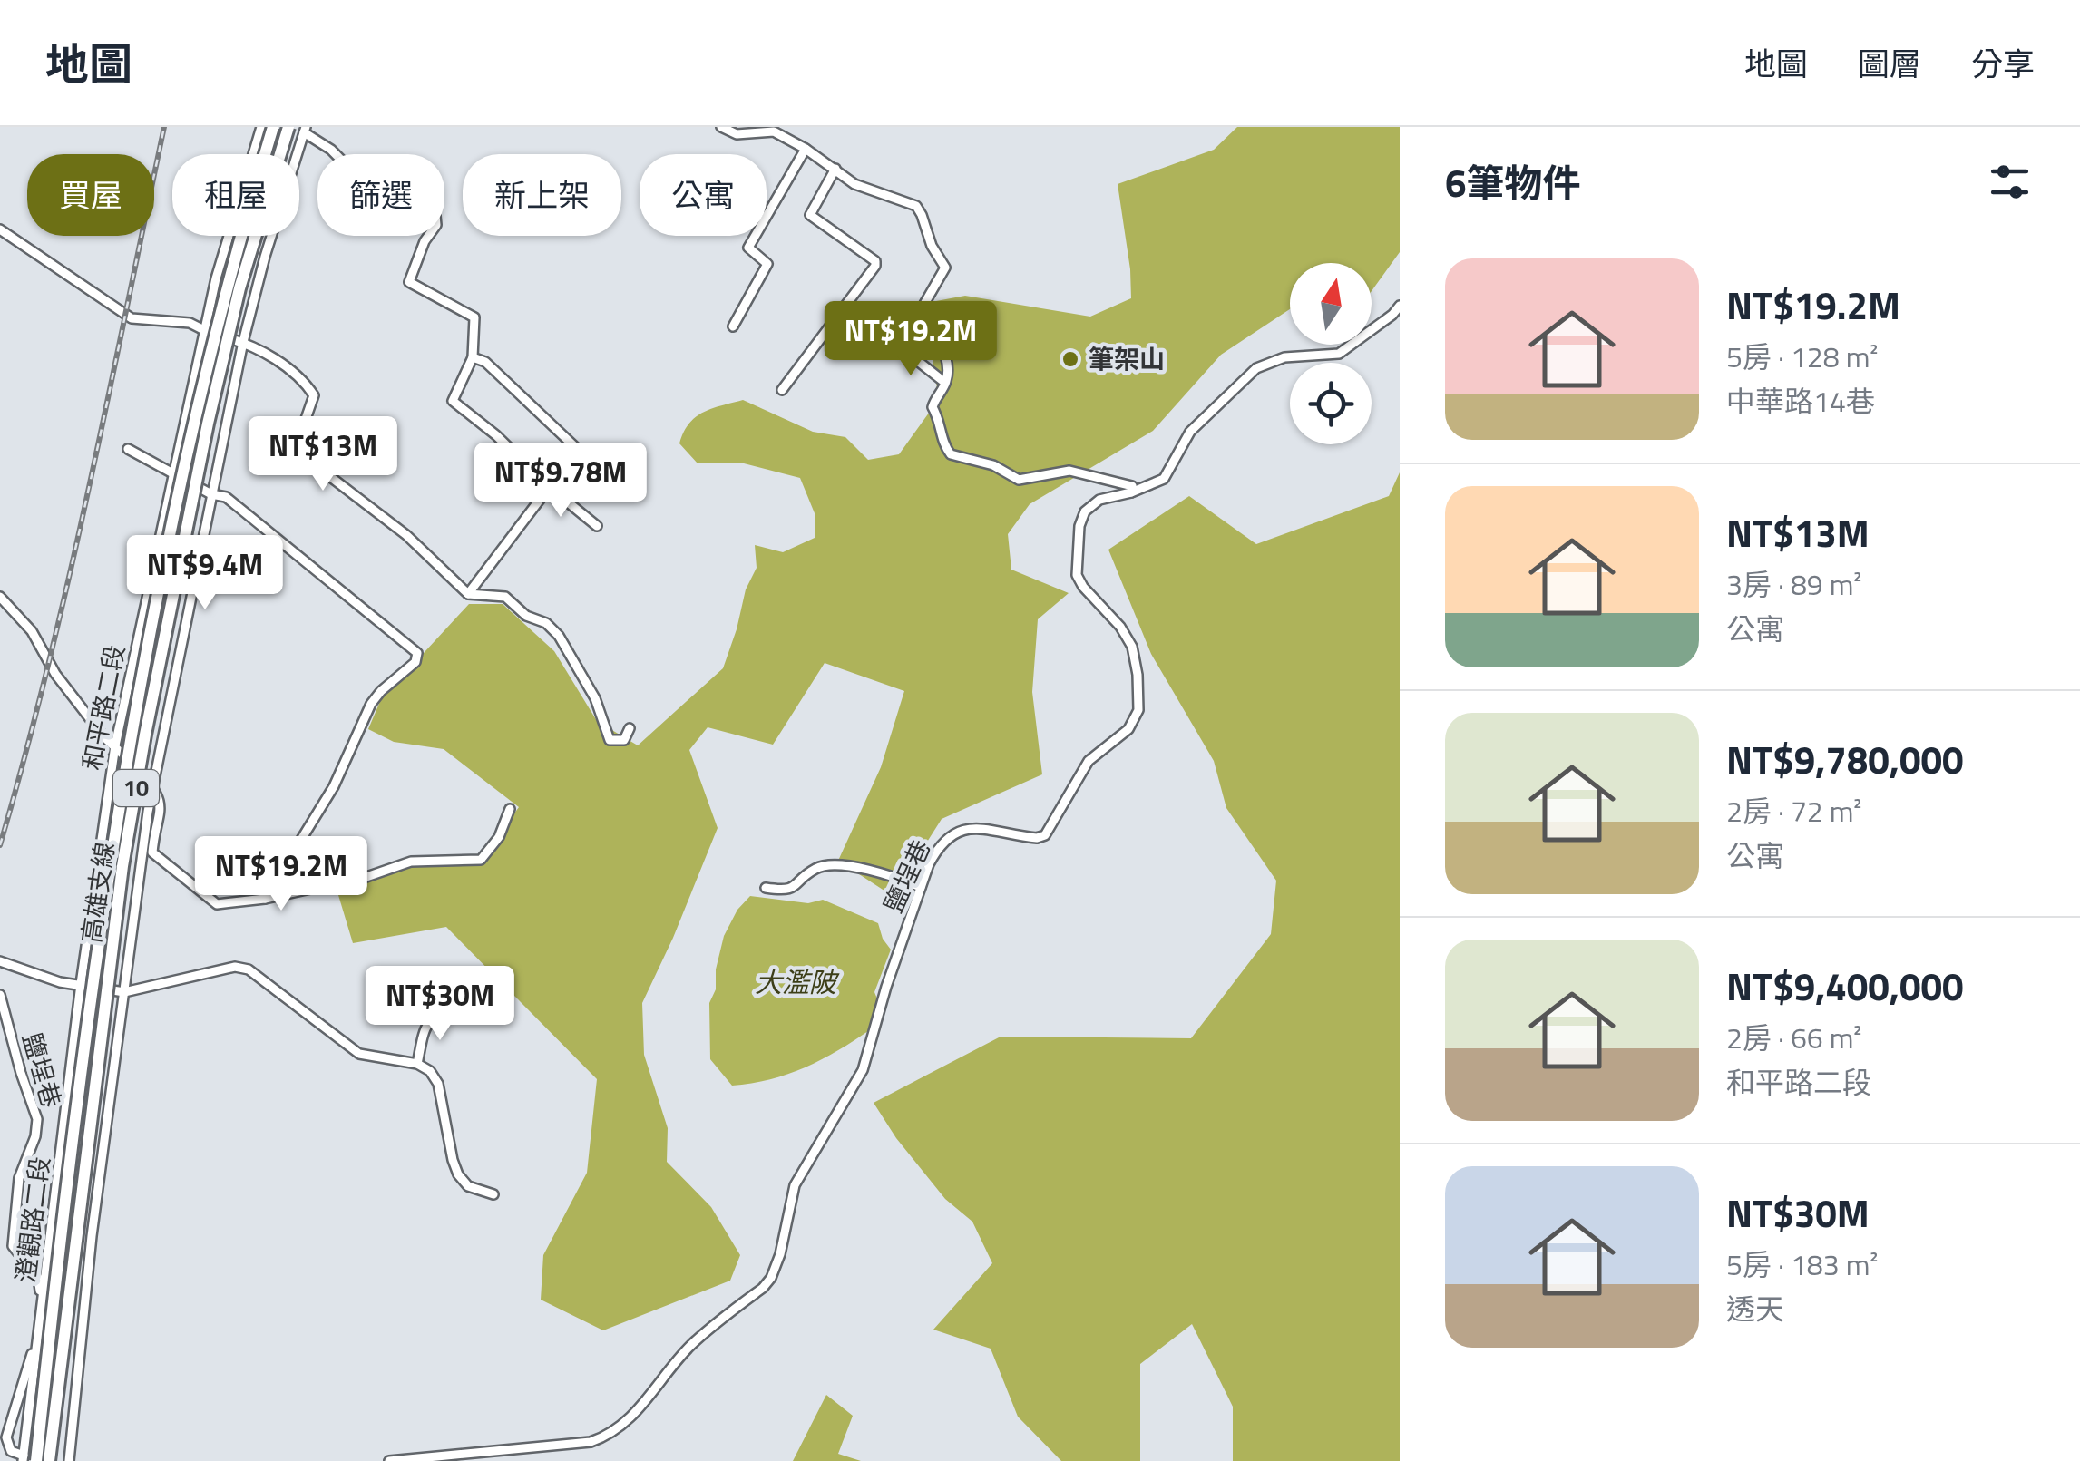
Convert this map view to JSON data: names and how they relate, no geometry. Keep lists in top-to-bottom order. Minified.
{"streets":{"highway":["10","高雄支線"],"street":["和平路二段","鹽埕巷","澄觀路二段"]},"crossings":[["和平路二段","澄觀路二段"],["鹽埕巷","高雄支線"],["鹽埕巷","澄觀路二段"],["高雄支線","澄觀路二段"]],"water":["大濫陂"],"places":["筆架山"],"north":"top","page":{"header":"地圖","nav":["地圖","圖層","分享"],"heading":"6筆物件","chip":["買屋","租屋","篩選","新上架","公寓"],"list":[{"name":"NT$19.2M","note":"5房 · 128 m² · 中華路14巷"},{"name":"NT$13M","note":"3房 · 89 m² · 公寓"},{"name":"NT$9,780,000","note":"2房 · 72 m² · 公寓"},{"name":"NT$9,400,000","note":"2房 · 66 m² · 和平路二段"},{"name":"NT$30M","note":"5房 · 183 m² · 透天"}],"price":["NT$19.2M","NT$13M","NT$9.78M","NT$9.4M","NT$19.2M","NT$30M"]}}
